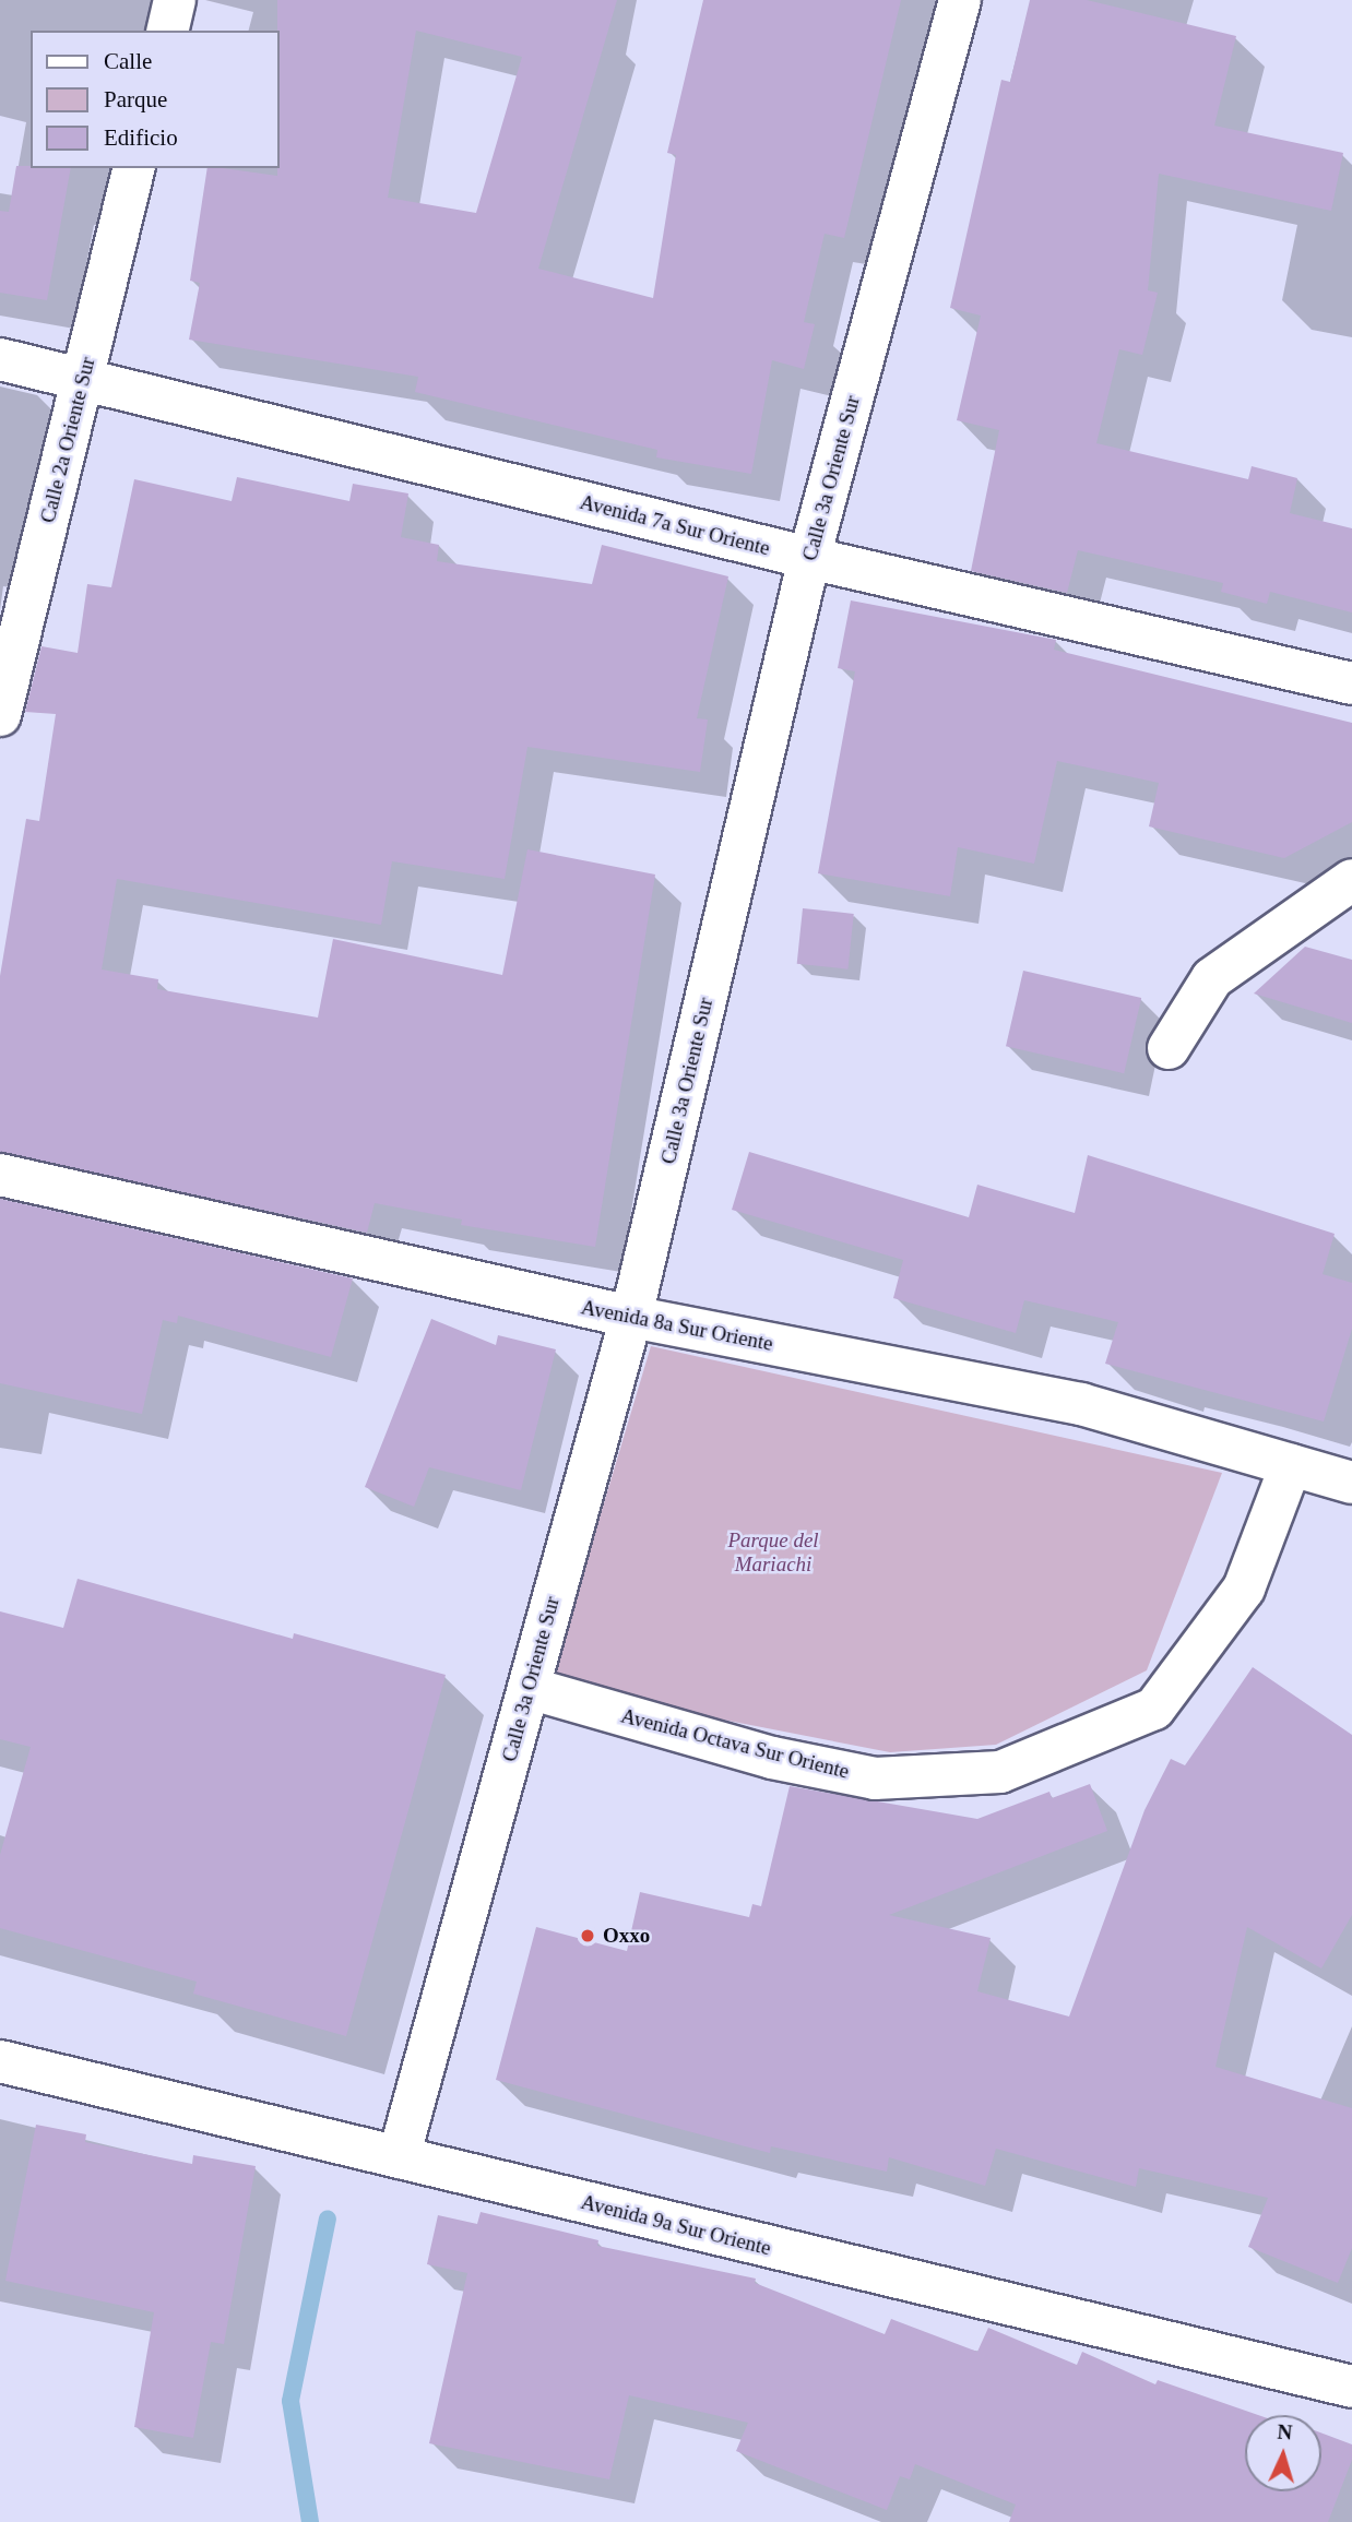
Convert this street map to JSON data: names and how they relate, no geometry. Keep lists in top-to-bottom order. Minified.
{"streets":{"street":["Calle 2a Oriente Sur","Calle 3a Oriente Sur","Avenida 7a Sur Oriente","Avenida 8a Sur Oriente","Avenida Octava Sur Oriente","Avenida 9a Sur Oriente"]},"crossings":[["Calle 2a Oriente Sur","Avenida 7a Sur Oriente"],["Calle 3a Oriente Sur","Avenida 7a Sur Oriente"],["Calle 3a Oriente Sur","Avenida 8a Sur Oriente"],["Calle 3a Oriente Sur","Avenida Octava Sur Oriente"],["Calle 3a Oriente Sur","Avenida 9a Sur Oriente"],["Avenida 8a Sur Oriente","Avenida Octava Sur Oriente"]],"parks":["Parque del Mariachi"],"places":["Oxxo"],"legend":["Calle","Parque","Edificio"],"north":"top"}
